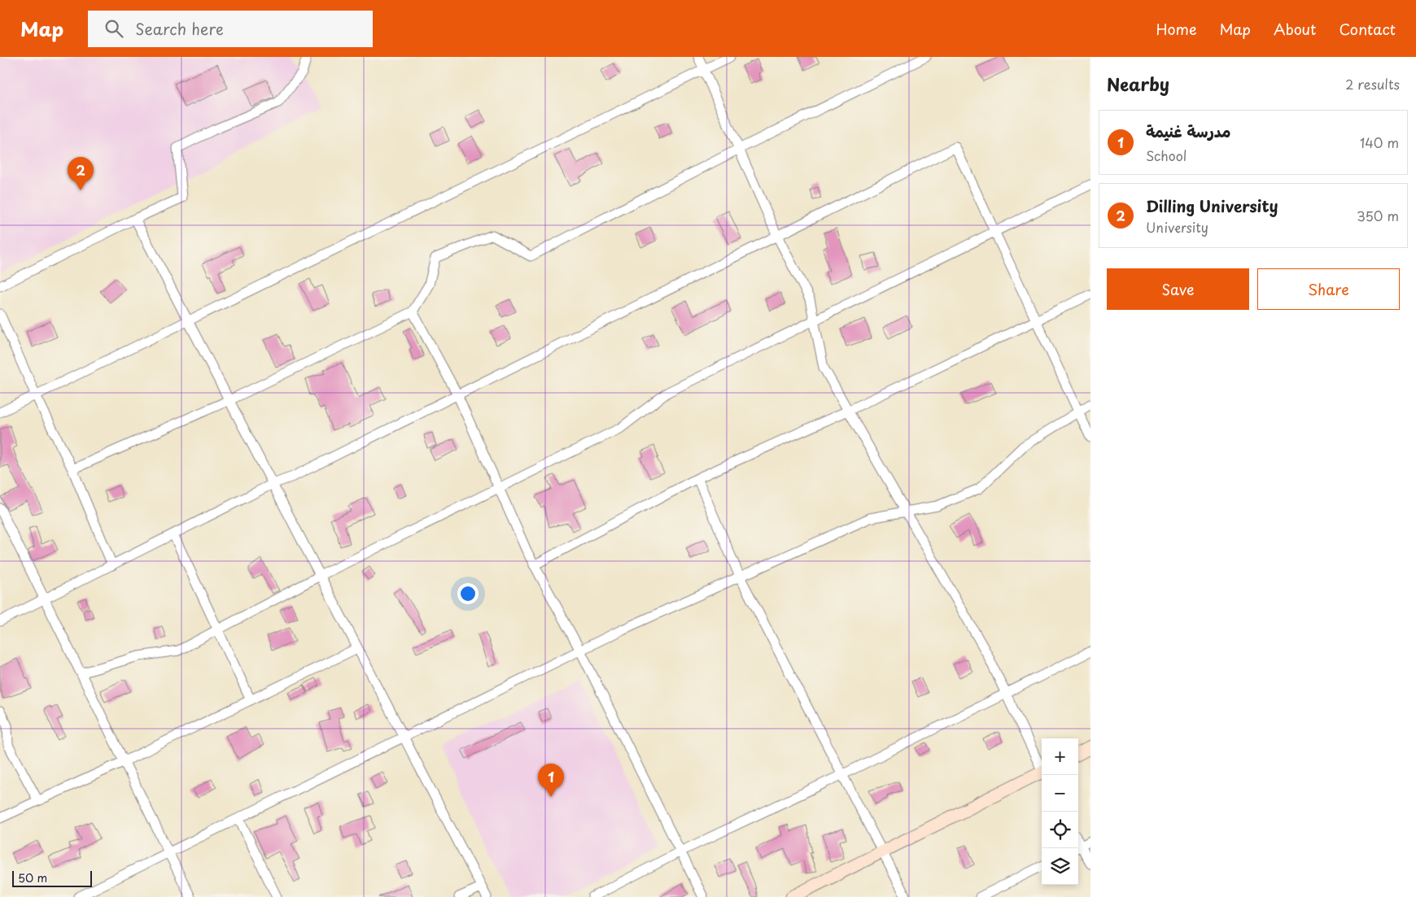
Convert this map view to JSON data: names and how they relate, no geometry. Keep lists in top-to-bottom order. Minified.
{"scale_bar":"50 m","page":{"header":"Map","search":"Search here","nav":["Home","Map","About","Contact"],"heading":["Nearby","2 results"],"list":[{"mark":"1","name":"مدرسة غنيمة","note":"School","value":"140 m"},{"mark":"2","name":"Dilling University","note":"University","value":"350 m"}],"pins":["2","1"],"buttons":["Save","Share"],"map_buttons":["+","−"],"scale":"50 m"}}
